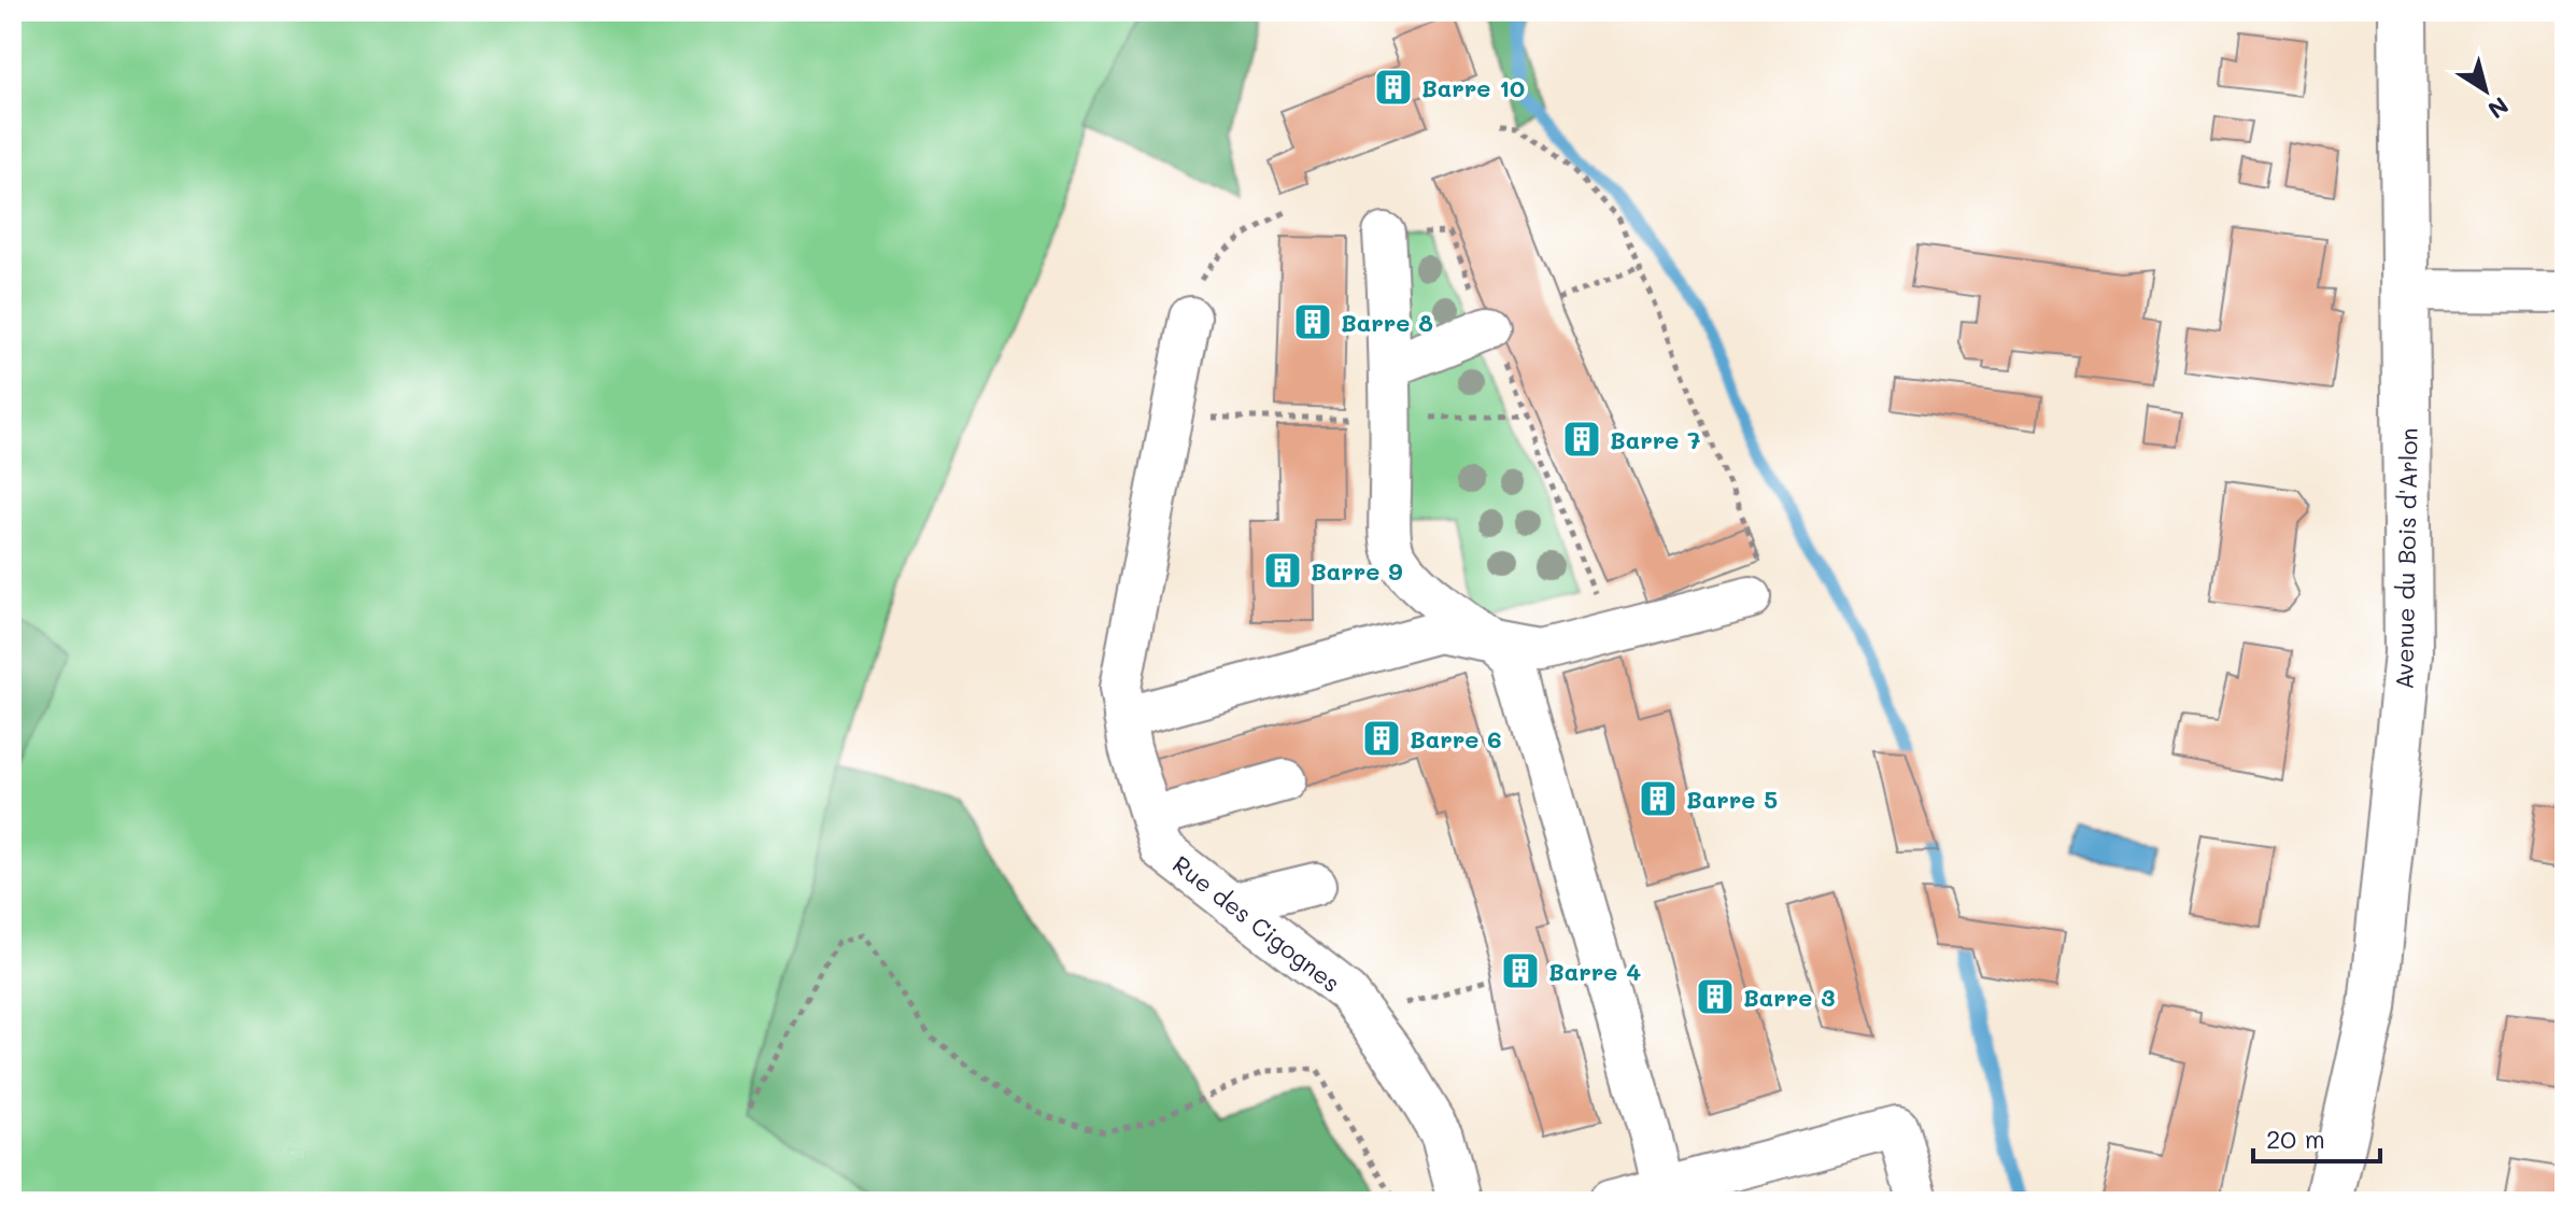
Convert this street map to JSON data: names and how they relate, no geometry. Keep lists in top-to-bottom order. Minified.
{"streets":{"main road":["Avenue du Bois d'Arlon"],"street":["Rue des Cigognes"]},"places":{"building":["Barre 10","Barre 8","Barre 7","Barre 9","Barre 6","Barre 5","Barre 4","Barre 3"]},"scale_bar":"20 m","north":"bottom right"}
